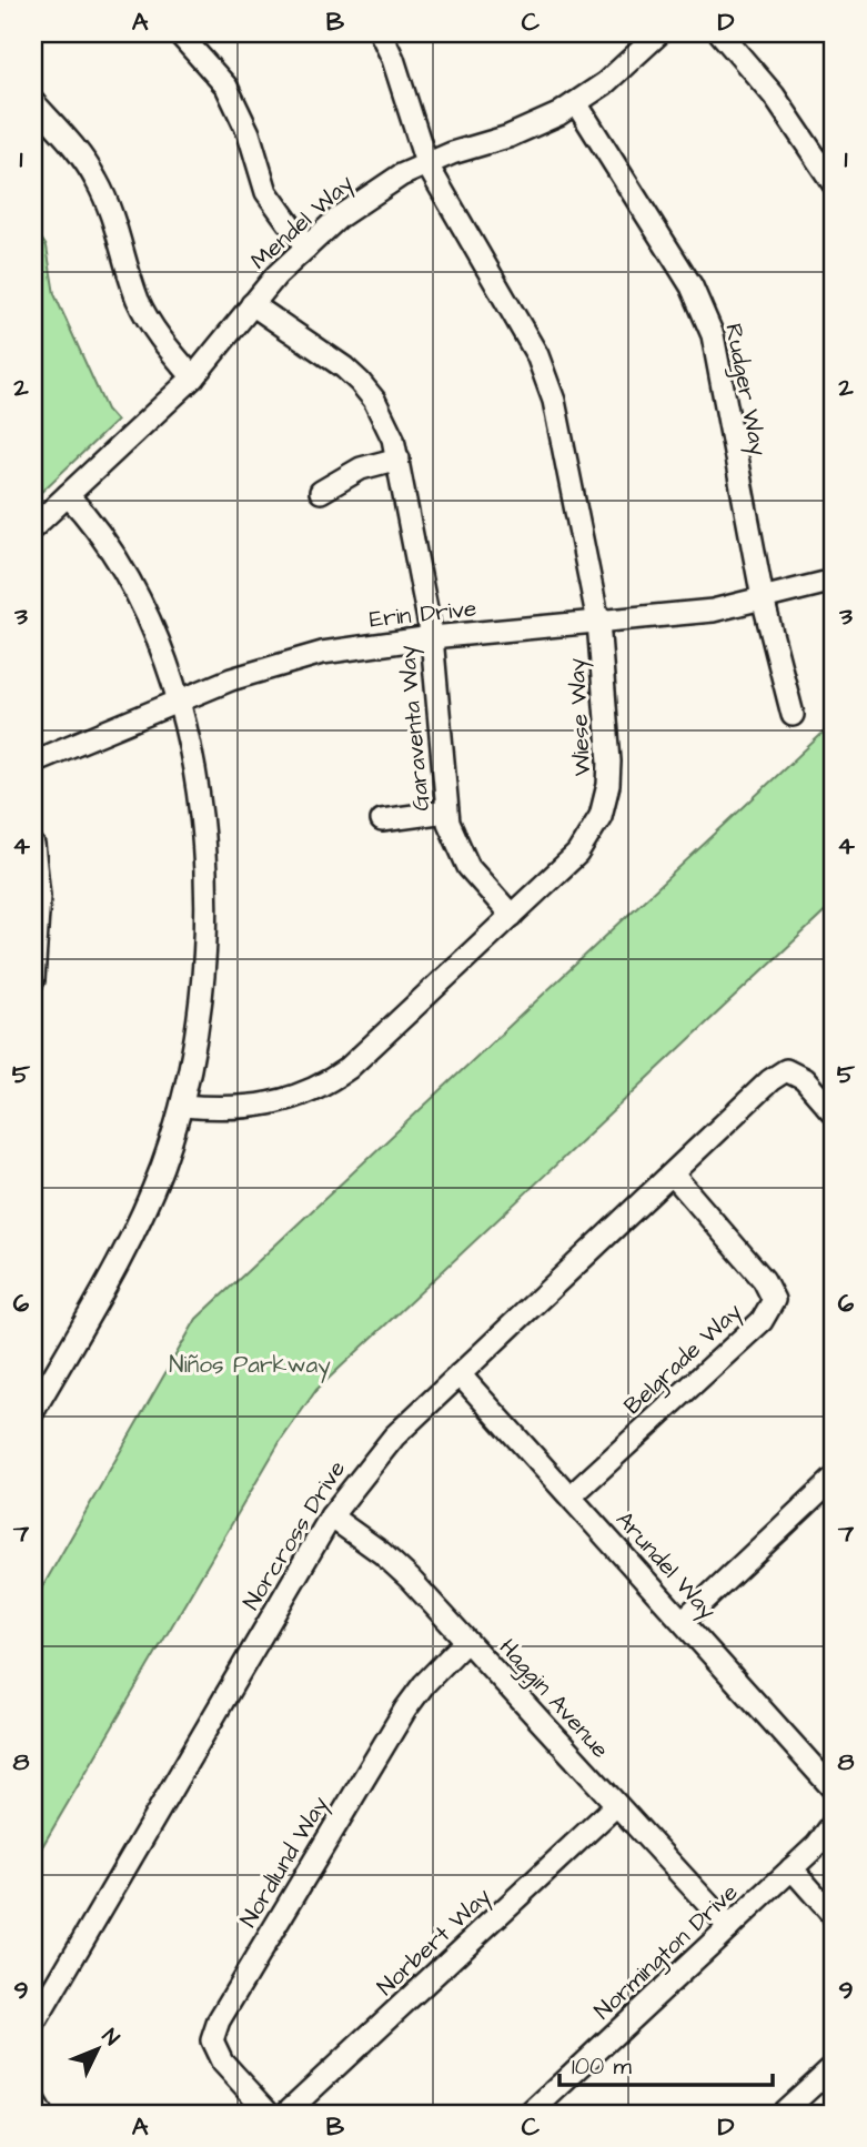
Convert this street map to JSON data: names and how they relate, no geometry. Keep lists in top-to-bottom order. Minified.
{"streets":{"street":["Mendel Way","Rudger Way","Erin Drive","Wiese Way","Garaventa Way","Belgrade Way","Norcross Drive","Arundel Way","Haggin Avenue","Nordlund Way","Norbert Way","Normington Drive"]},"crossings":[["Mendel Way","Rudger Way"],["Mendel Way","Wiese Way"],["Mendel Way","Garaventa Way"],["Rudger Way","Erin Drive"],["Erin Drive","Wiese Way"],["Erin Drive","Garaventa Way"],["Wiese Way","Garaventa Way"],["Belgrade Way","Norcross Drive"],["Belgrade Way","Arundel Way"],["Norcross Drive","Arundel Way"],["Norcross Drive","Haggin Avenue"],["Haggin Avenue","Nordlund Way"],["Haggin Avenue","Norbert Way"],["Haggin Avenue","Normington Drive"]],"parks":["Niños Parkway"],"scale_bar":"100 m","north":"top right","grid":{"columns":["A","B","C","D"],"rows":["1","2","3","4","5","6","7","8","9"]}}
